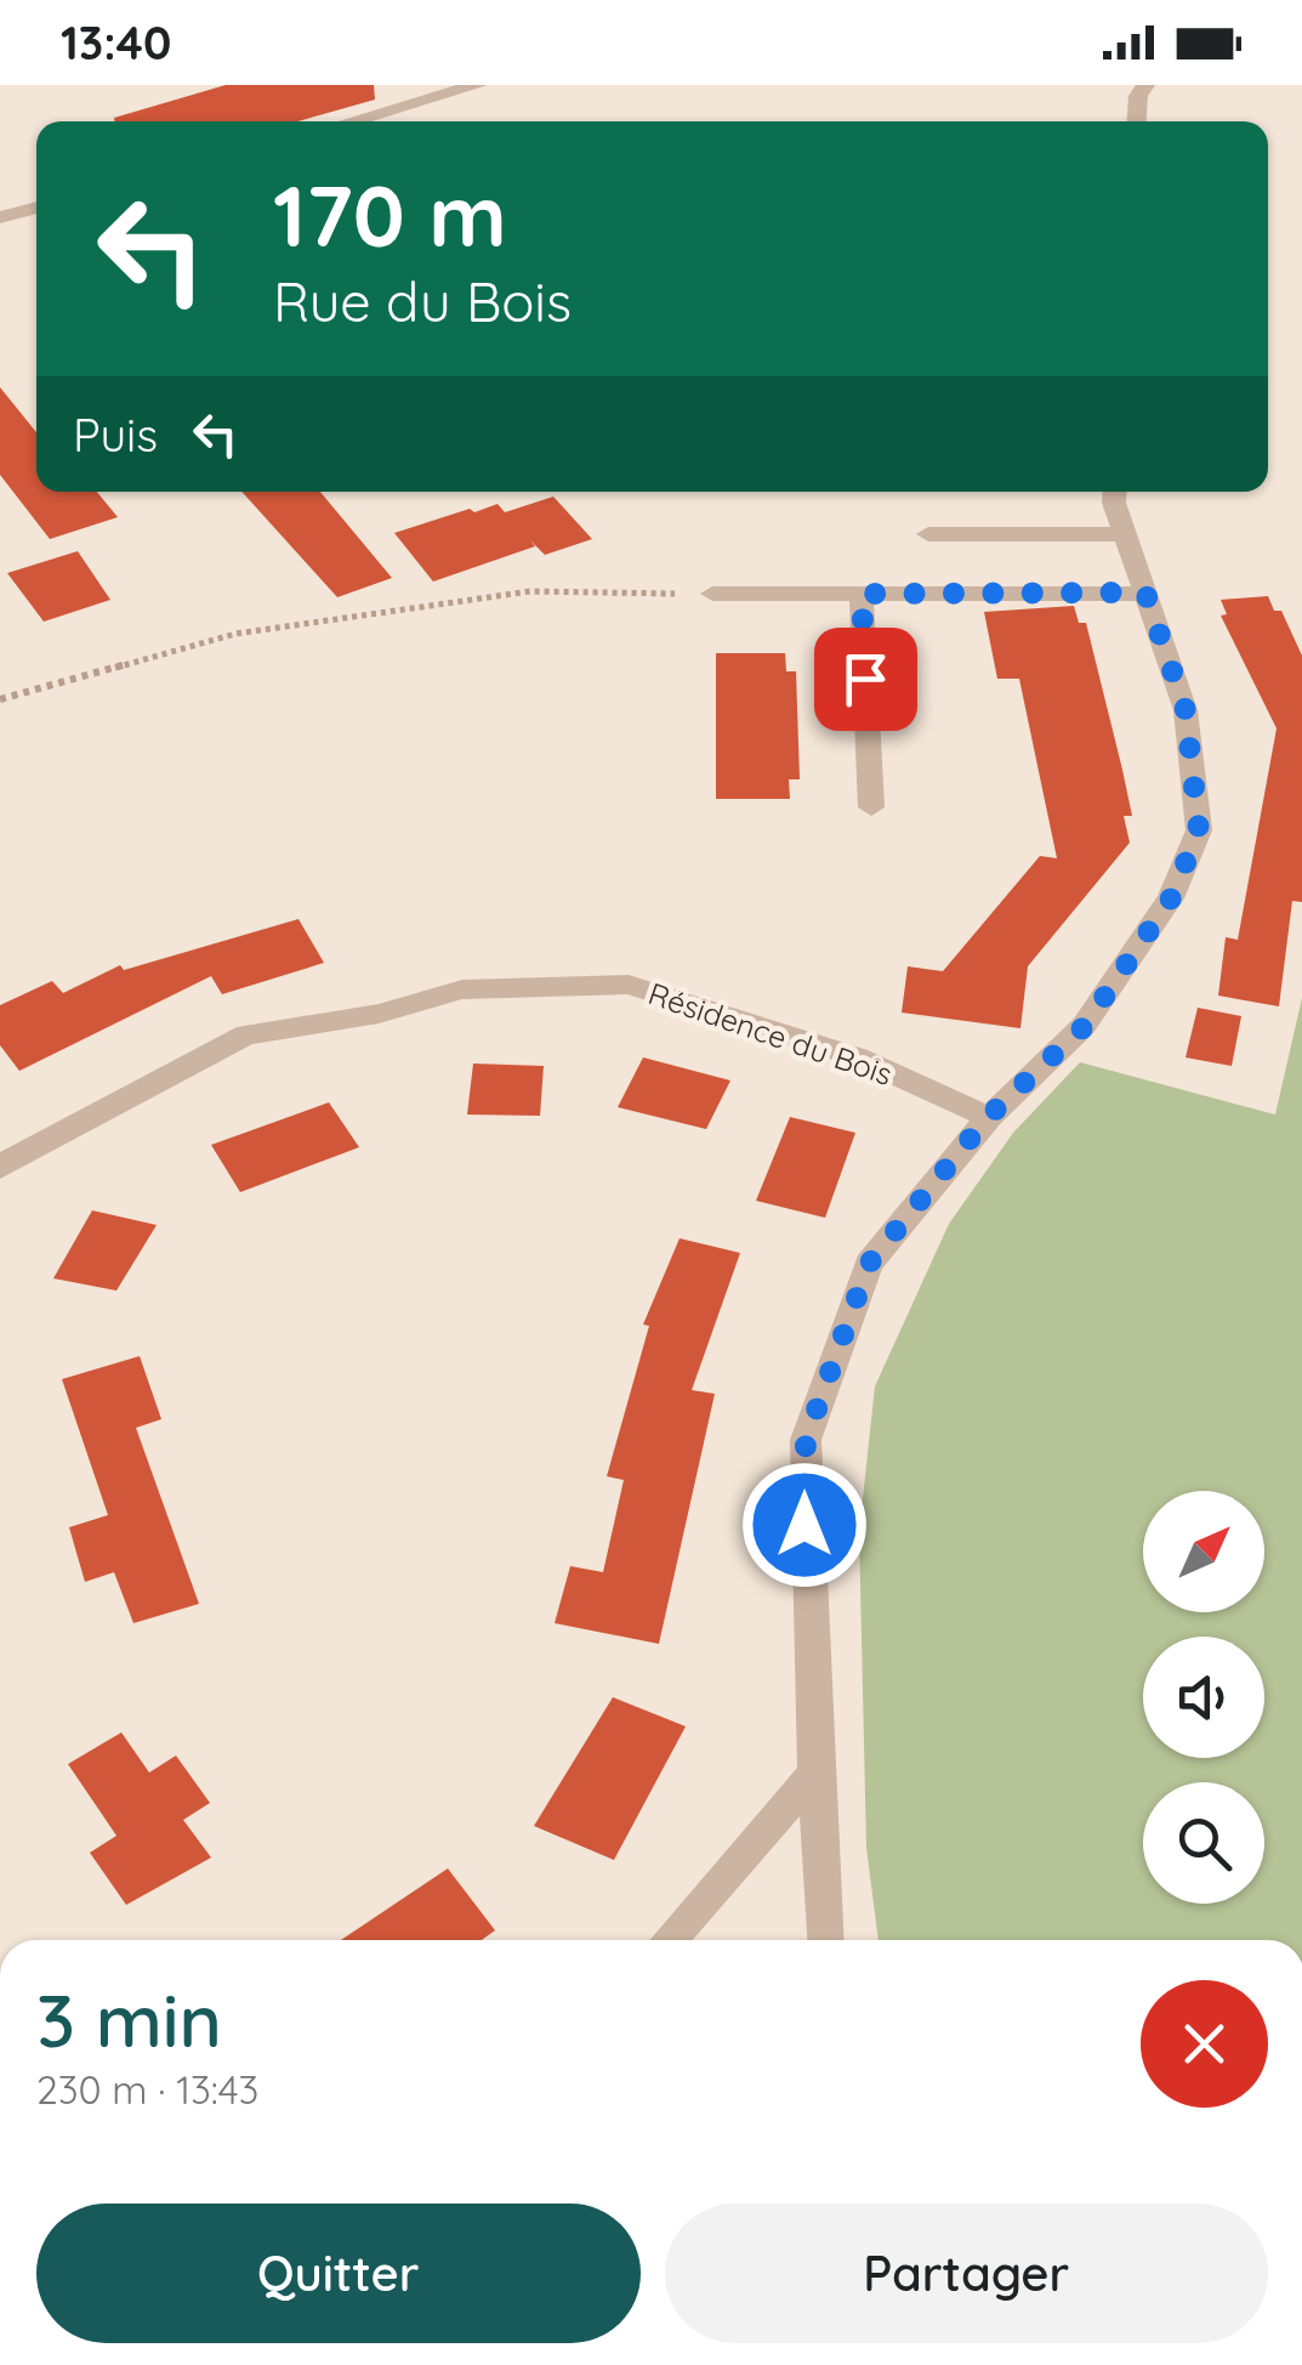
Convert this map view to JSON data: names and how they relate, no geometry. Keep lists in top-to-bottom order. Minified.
{"streets":{"street":["Résidence du Bois"]},"north":"top right","page":{"status":"13:40","turn":["170 m","Rue du Bois"],"then":"Puis","heading":["3 min","230 m · 13:43"],"buttons":["Quitter","Partager"]}}
